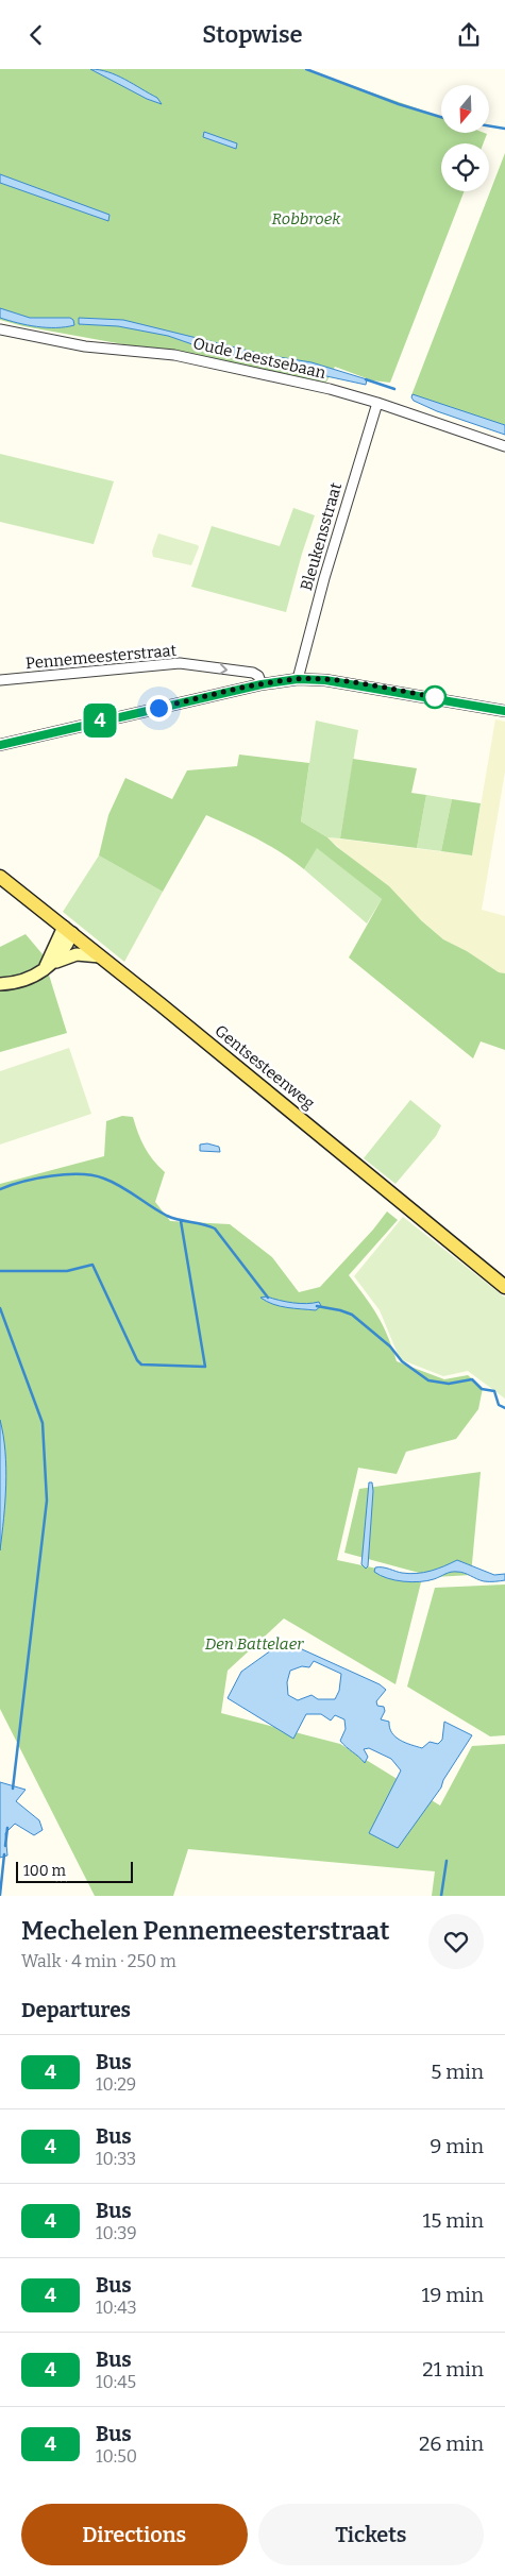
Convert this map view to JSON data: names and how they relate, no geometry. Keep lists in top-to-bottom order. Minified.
{"streets":{"main road":["Gentsesteenweg"],"street":["Oude Leestsebaan","Bleukensstraat","Pennemeesterstraat"]},"crossings":[["Oude Leestsebaan","Bleukensstraat"]],"parks":["Robbroek","Den Battelaer"],"lines":["bus line 4"],"scale_bar":"100 m","north":"bottom","page":{"header":"Stopwise","on_map":"4","scale":"100 m","heading":[["Mechelen Pennemeesterstraat","Walk · 4 min · 250 m"],"Departures"],"list":[{"mark":"4","name":"Bus","note":"10:29","value":"5 min"},{"mark":"4","name":"Bus","note":"10:33","value":"9 min"},{"mark":"4","name":"Bus","note":"10:39","value":"15 min"},{"mark":"4","name":"Bus","note":"10:43","value":"19 min"},{"mark":"4","name":"Bus","note":"10:45","value":"21 min"},{"mark":"4","name":"Bus","note":"10:50","value":"26 min"}],"buttons":["Directions","Tickets"]}}
